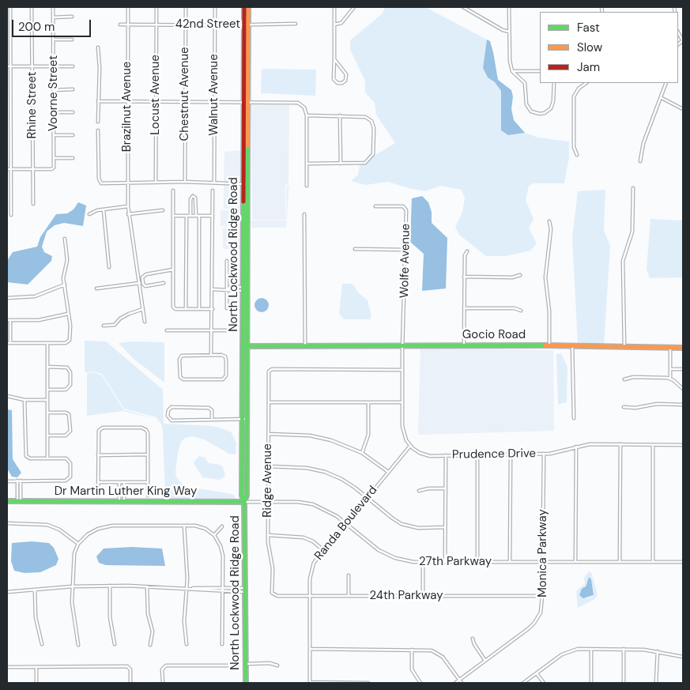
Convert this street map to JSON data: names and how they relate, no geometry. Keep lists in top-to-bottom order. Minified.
{"streets":{"main road":["North Lockwood Ridge Road","Gocio Road","Dr Martin Luther King Way"],"street":["42nd Street","Voorne Street","Chestnut Avenue","Locust Avenue","Walnut Avenue","Rhine Street","Brazilnut Avenue","Wolfe Avenue","Prudence Drive","Ridge Avenue","Randa Boulevard","Monica Parkway","27th Parkway","24th Parkway"]},"crossings":[["42nd Street","Chestnut Avenue"],["42nd Street","Locust Avenue"],["42nd Street","Walnut Avenue"],["42nd Street","Brazilnut Avenue"],["42nd Street","North Lockwood Ridge Road"],["North Lockwood Ridge Road","Gocio Road"],["North Lockwood Ridge Road","Dr Martin Luther King Way"],["North Lockwood Ridge Road","27th Parkway"],["Wolfe Avenue","Gocio Road"],["Prudence Drive","Randa Boulevard"],["Prudence Drive","Monica Parkway"],["Ridge Avenue","27th Parkway"],["Ridge Avenue","24th Parkway"],["Dr Martin Luther King Way","27th Parkway"],["Randa Boulevard","27th Parkway"],["Randa Boulevard","24th Parkway"],["Monica Parkway","27th Parkway"],["Monica Parkway","24th Parkway"]],"legend":["Fast","Slow","Jam"],"scale_bar":"200 m"}
